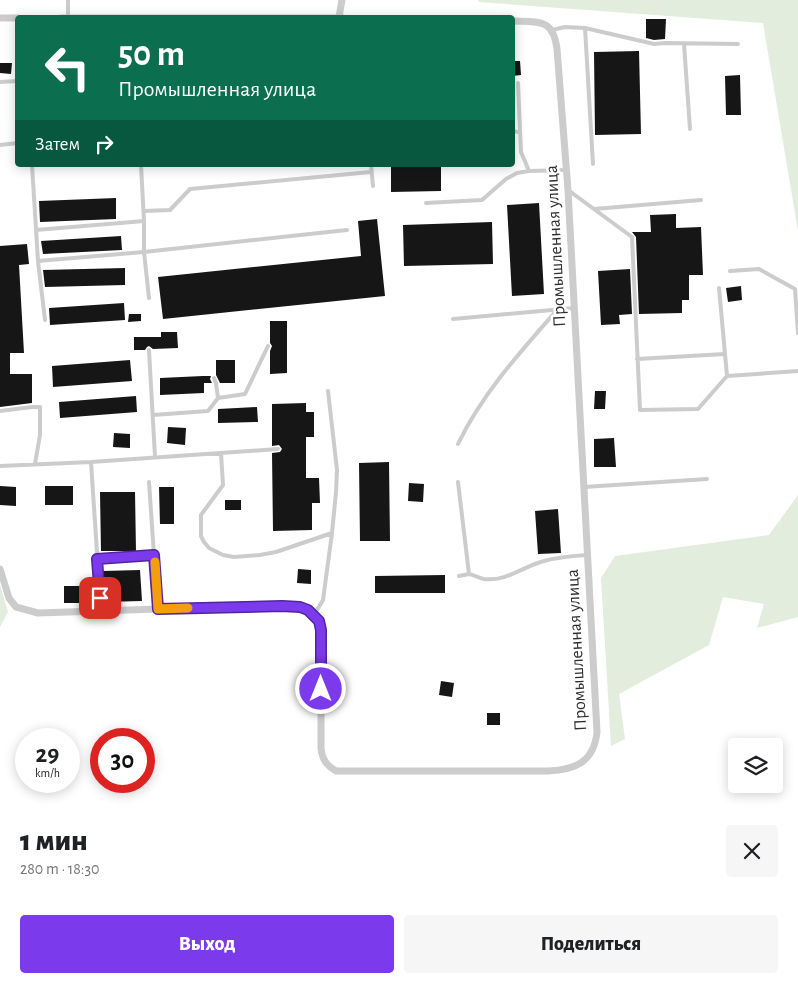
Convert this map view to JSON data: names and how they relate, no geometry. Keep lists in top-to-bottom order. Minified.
{"streets":{"street":["Промышленная улица"]},"page":{"turn":["50 m","Промышленная улица"],"then":"Затем","speed":"29 km/h","limit":"30","heading":["1 мин","280 m · 18:30"],"buttons":["Выход","Поделиться"]}}
